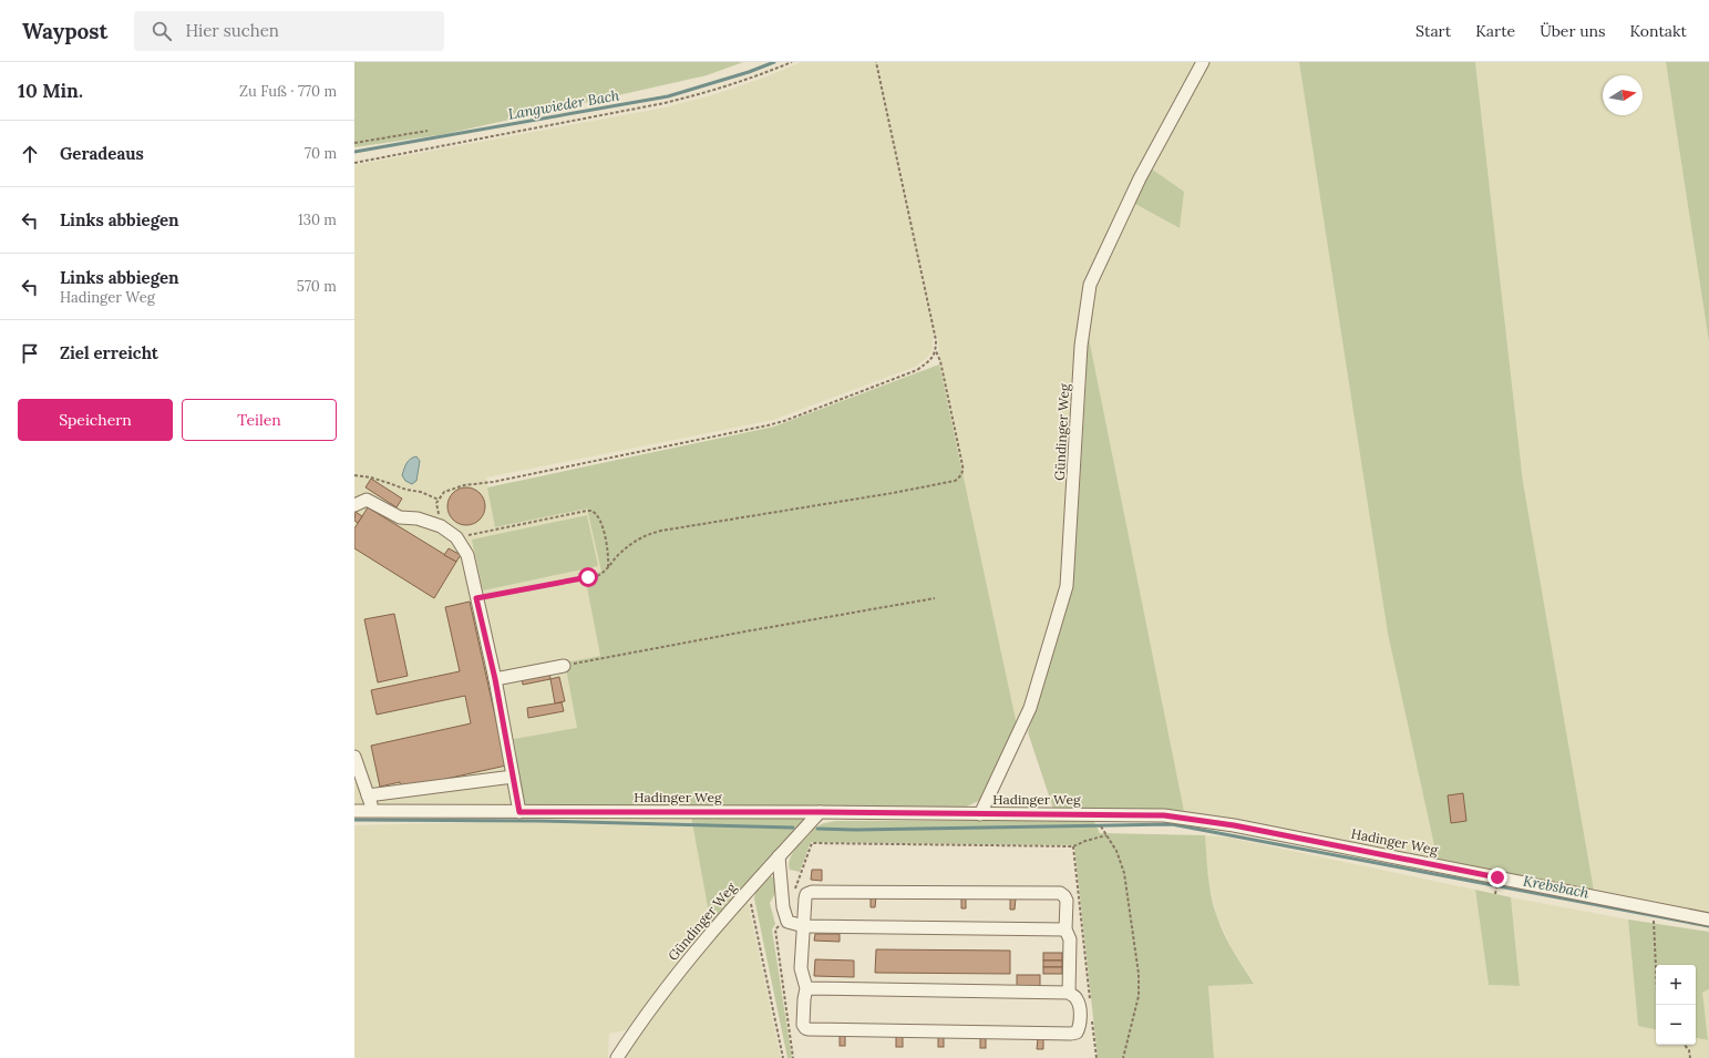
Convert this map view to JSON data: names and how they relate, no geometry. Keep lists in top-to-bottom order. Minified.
{"streets":{"street":["Gündinger Weg","Hadinger Weg"]},"crossings":[["Gündinger Weg","Hadinger Weg"]],"water":["Langwieder Bach","Krebsbach"],"north":"right","page":{"header":"Waypost","search":"Hier suchen","nav":["Start","Karte","Über uns","Kontakt"],"heading":["10 Min.","Zu Fuß · 770 m"],"list":[["Geradeaus","70 m"],["Links abbiegen","130 m"],["Links abbiegen","Hadinger Weg","570 m"],"Ziel erreicht"],"buttons":["Speichern","Teilen"],"map_buttons":["+","−"]}}
